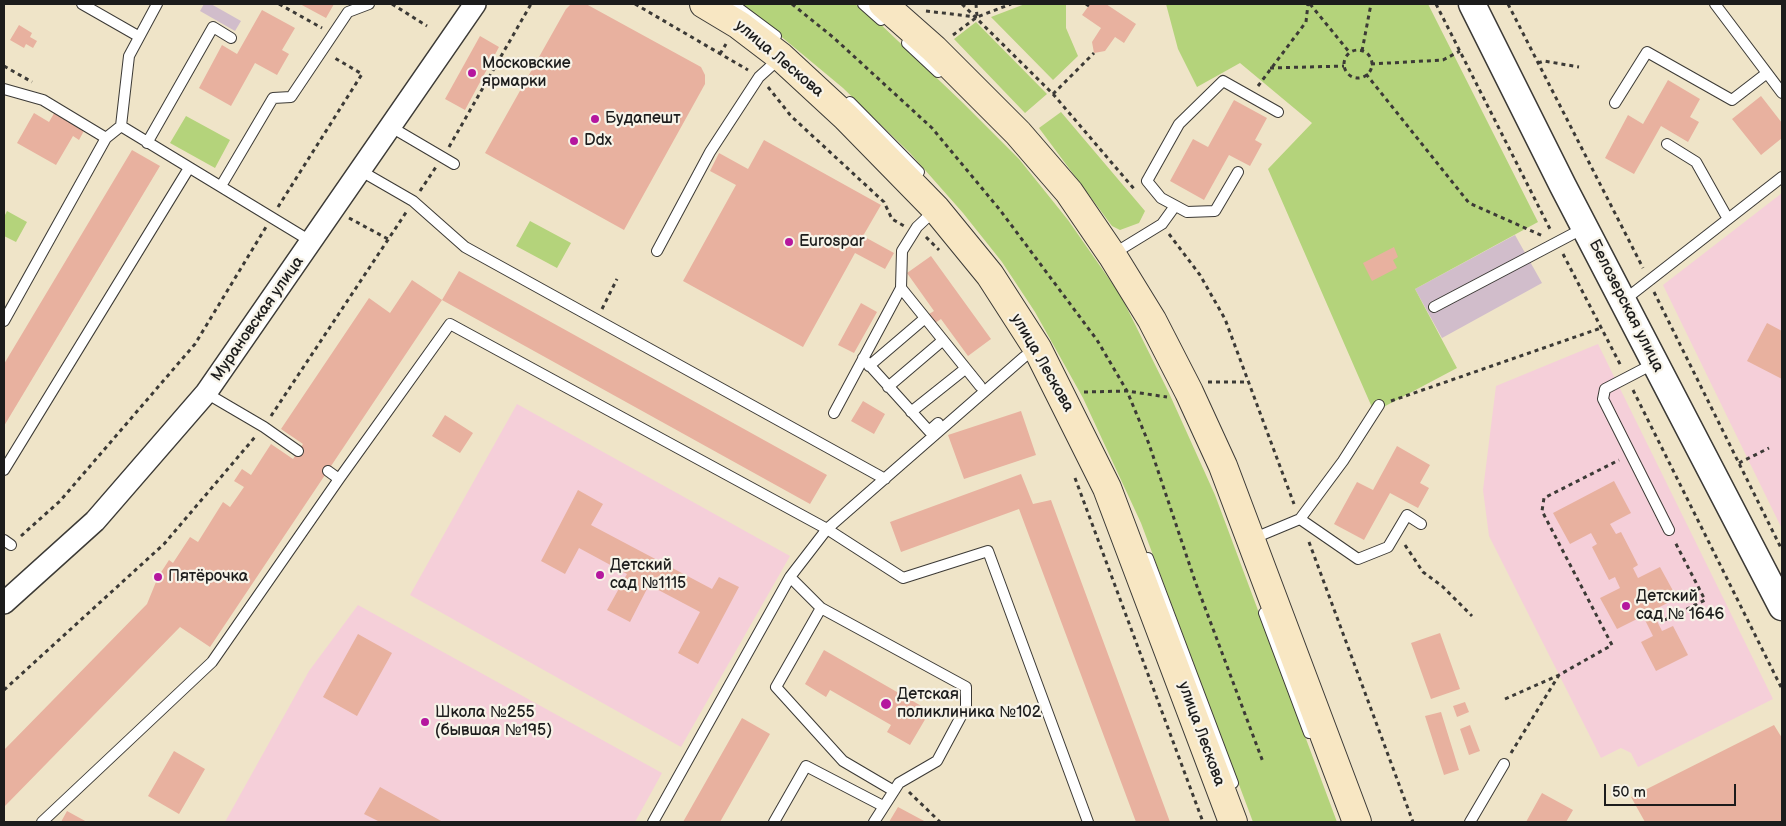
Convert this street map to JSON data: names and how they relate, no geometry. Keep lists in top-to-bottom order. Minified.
{"streets":{"main road":["улица Лескова"],"street":["Белозерская улица","Мурановская улица"]},"places":["Московские ярмарки","Будапешт","Ddx","Eurospar","Детский сад №1115","Пятёрочка","Детский сад № 1646","Детская поликлиника №102","Школа №255 (бывшая №195)"],"scale_bar":"50 m"}
